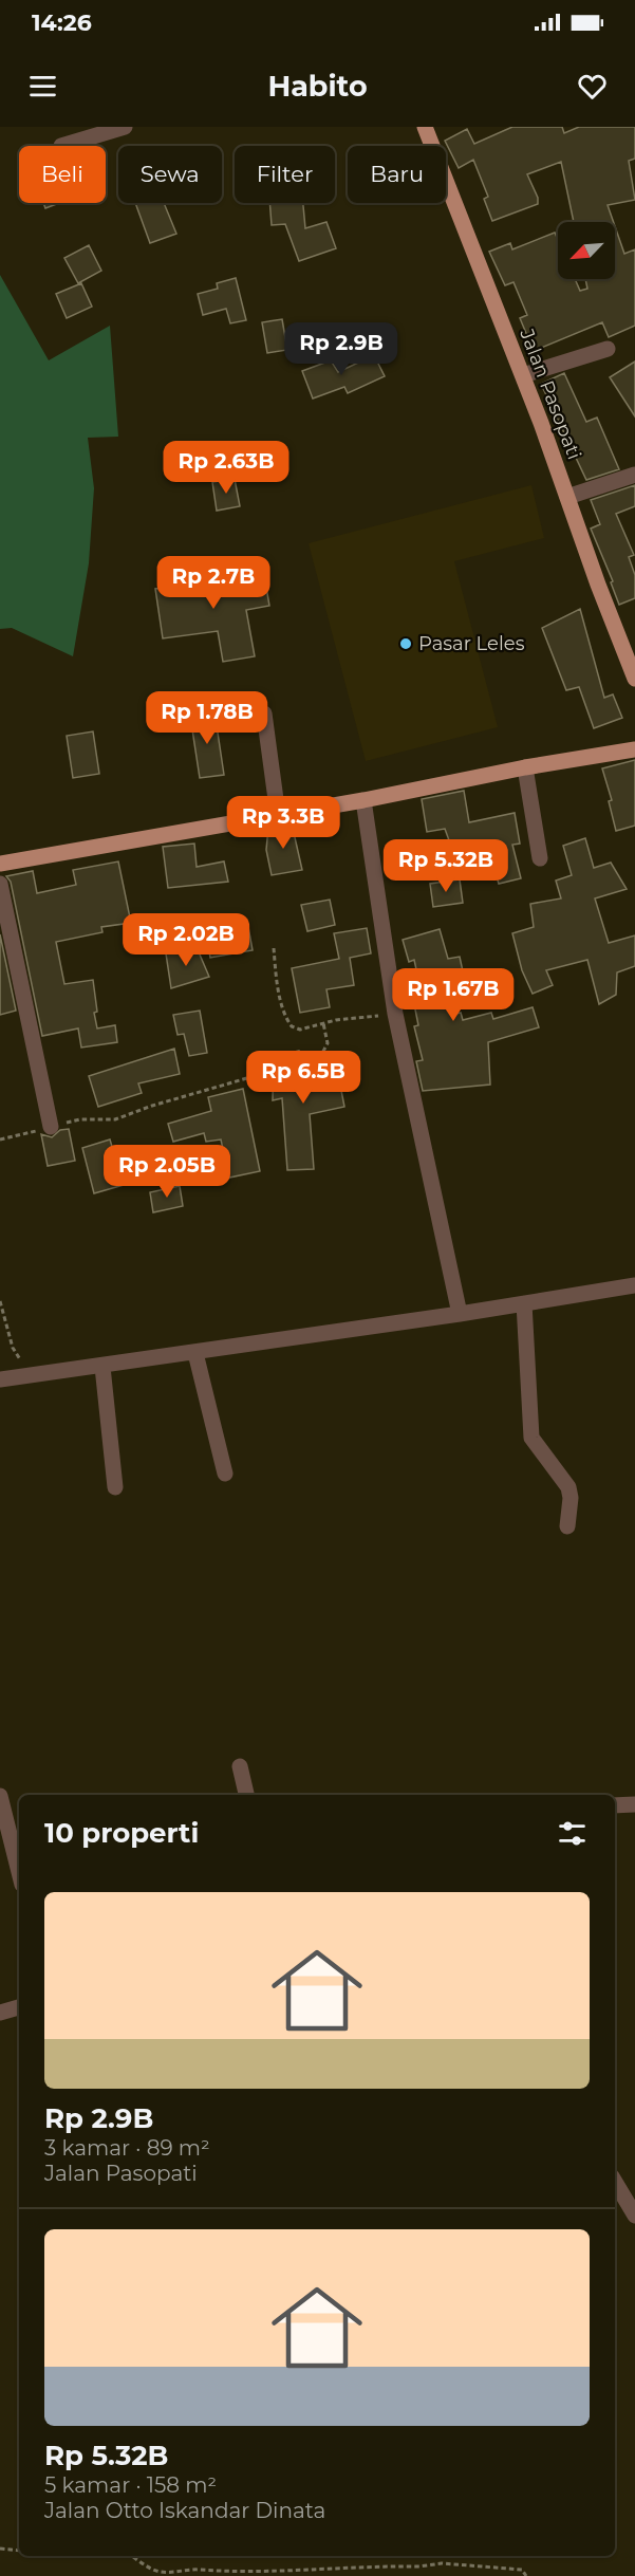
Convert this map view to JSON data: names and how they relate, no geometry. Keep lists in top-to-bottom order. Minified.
{"streets":{"main road":["Jalan Pasopati"]},"places":["Pasar Leles"],"north":"bottom left","page":{"status":"14:26","header":"Habito","chip":["Beli","Sewa","Filter","Baru"],"price":["Rp 2.9B","Rp 2.63B","Rp 2.7B","Rp 1.78B","Rp 3.3B","Rp 5.32B","Rp 2.02B","Rp 1.67B","Rp 6.5B","Rp 2.05B"],"heading":"10 properti","list":[{"name":"Rp 2.9B","note":"3 kamar · 89 m² · Jalan Pasopati"},{"name":"Rp 5.32B","note":"5 kamar · 158 m² · Jalan Otto Iskandar Dinata"}]}}
